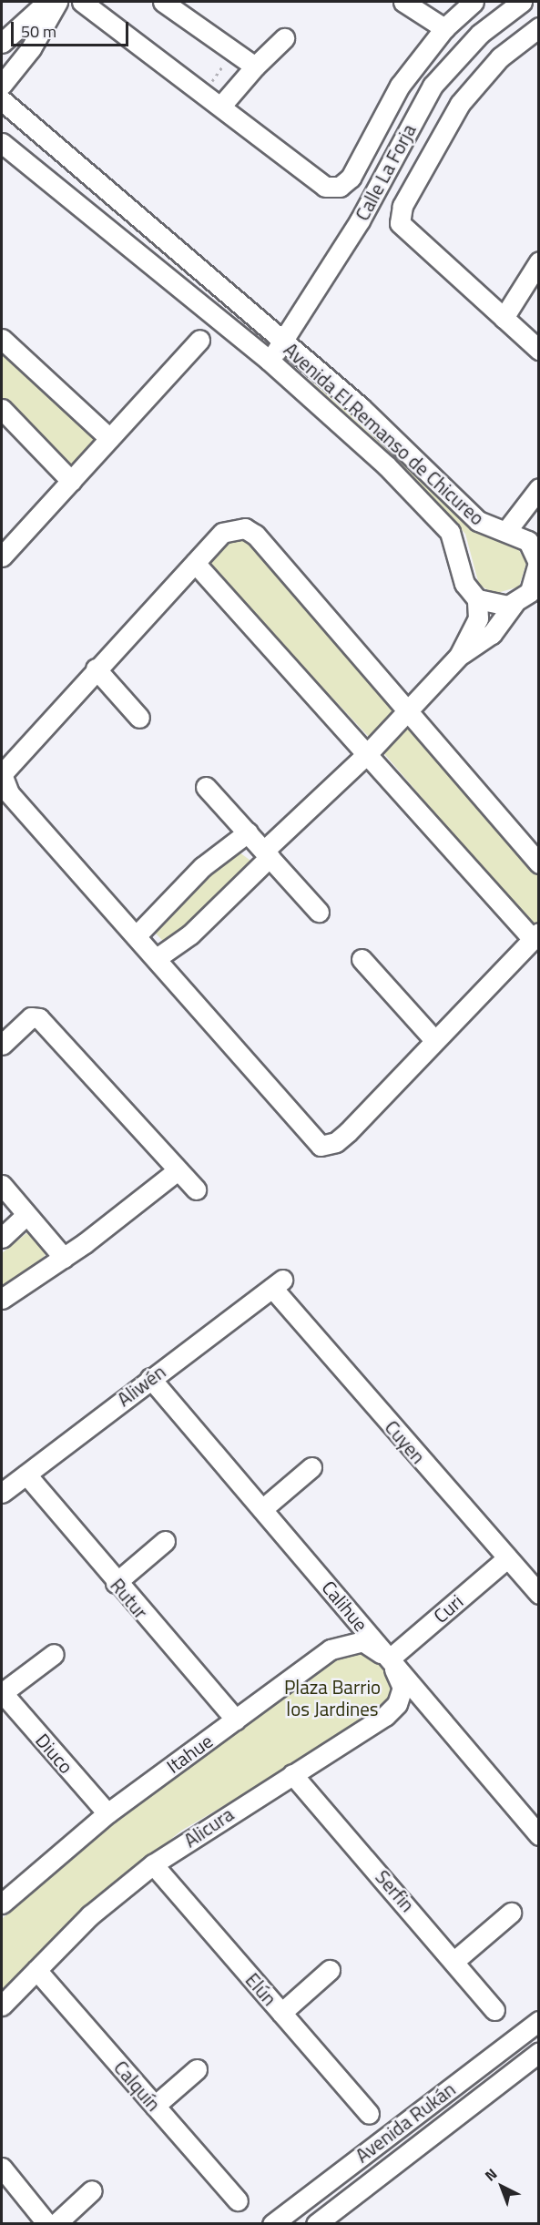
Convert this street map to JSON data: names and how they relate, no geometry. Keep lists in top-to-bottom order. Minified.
{"streets":{"street":["Calle La Forja","Avenida El Remanso de Chicureo","Aliwén","Cuyen","Rutur","Calihue","Curi","Diuco","Itahue","Alicura","Serfin","Elún","Calquín","Avenida Rukán"]},"crossings":[["Calle La Forja","Avenida El Remanso de Chicureo"],["Aliwén","Cuyen"],["Aliwén","Rutur"],["Aliwén","Calihue"],["Cuyen","Curi"],["Rutur","Itahue"],["Calihue","Curi"],["Calihue","Itahue"],["Calihue","Alicura"],["Curi","Itahue"],["Curi","Alicura"],["Diuco","Itahue"],["Itahue","Alicura"],["Alicura","Serfin"],["Alicura","Elún"],["Alicura","Calquín"]],"parks":["Plaza Barrio los Jardines"],"scale_bar":"50 m","north":"top left"}
